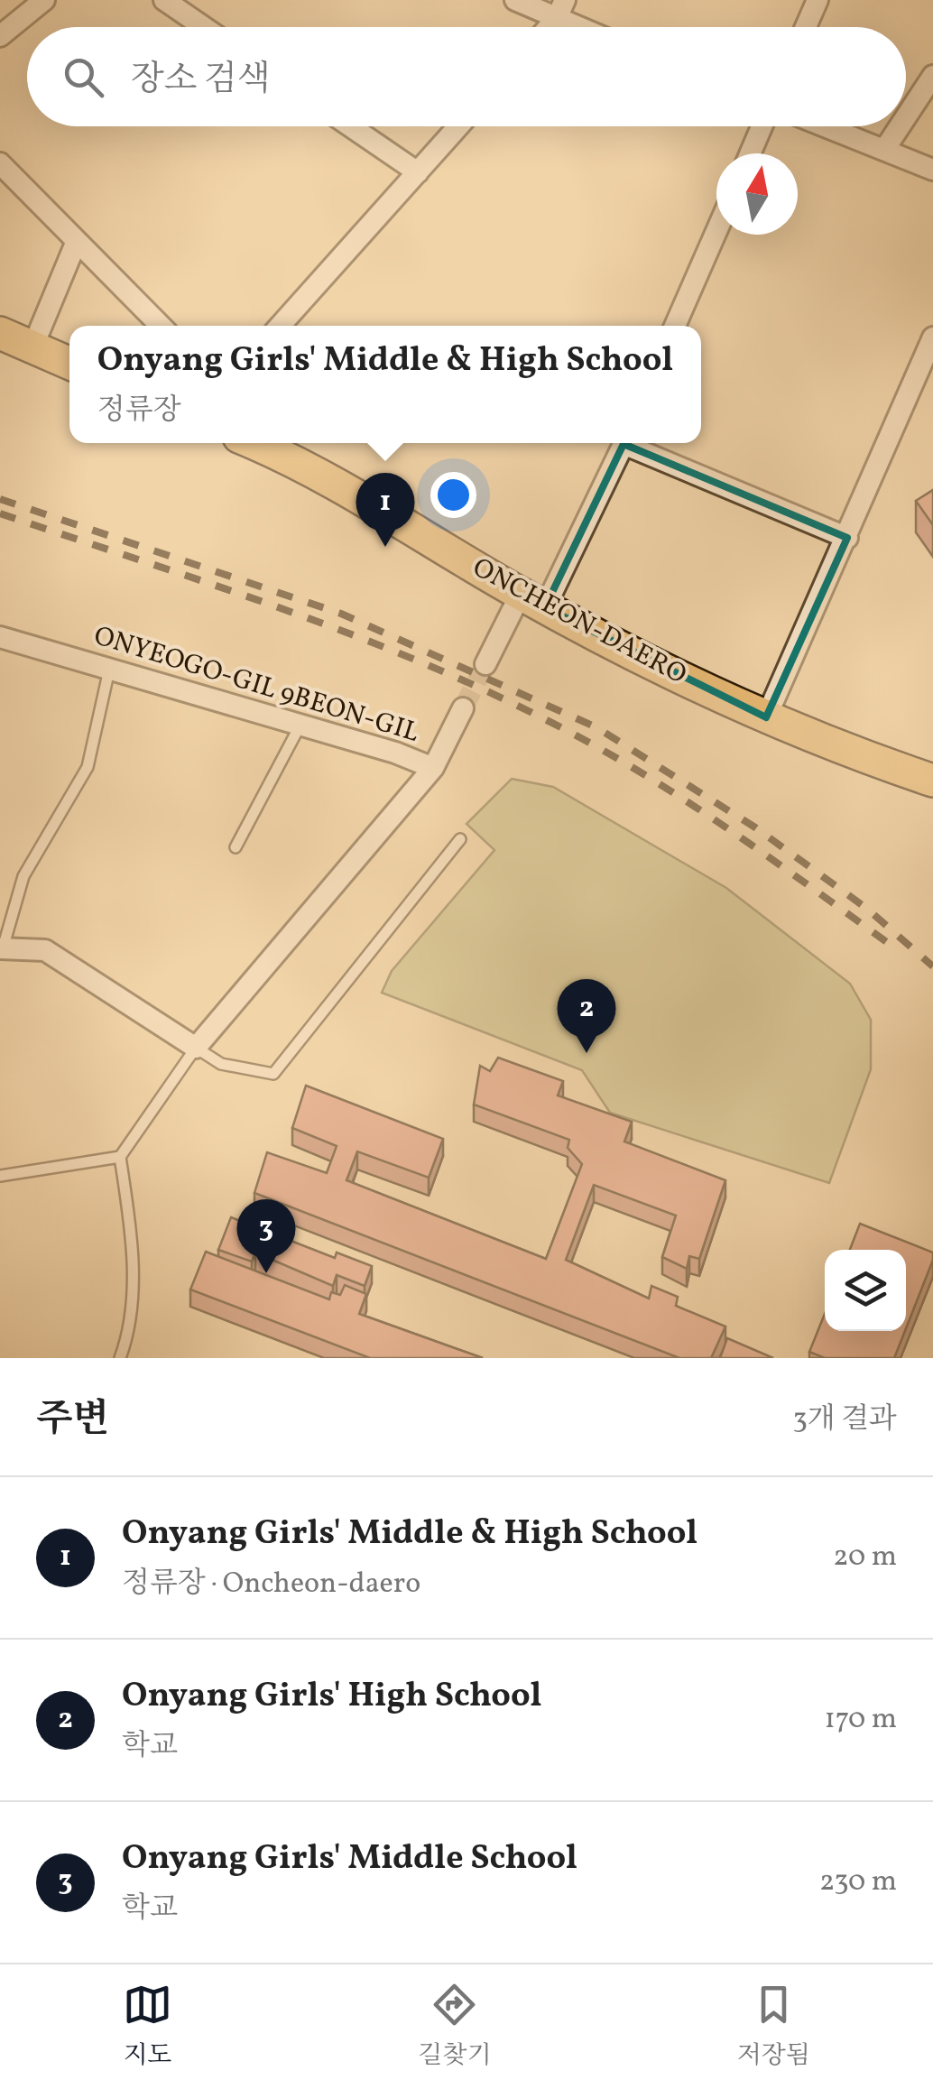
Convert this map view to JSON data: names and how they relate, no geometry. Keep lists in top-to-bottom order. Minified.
{"streets":{"main road":["ONCHEON-DAERO"],"street":["ONYEOGO-GIL 9BEON-GIL"]},"north":"top","page":{"search":"장소 검색","popup":["Onyang Girls' Middle & High School","정류장"],"pins":["1","2","3"],"heading":["주변","3개 결과"],"list":[{"mark":"1","name":"Onyang Girls' Middle & High School","note":"정류장 · Oncheon-daero","value":"20 m"},{"mark":"2","name":"Onyang Girls' High School","note":"학교","value":"170 m"},{"mark":"3","name":"Onyang Girls' Middle School","note":"학교","value":"230 m"}],"nav":["지도","길찾기","저장됨"]}}
